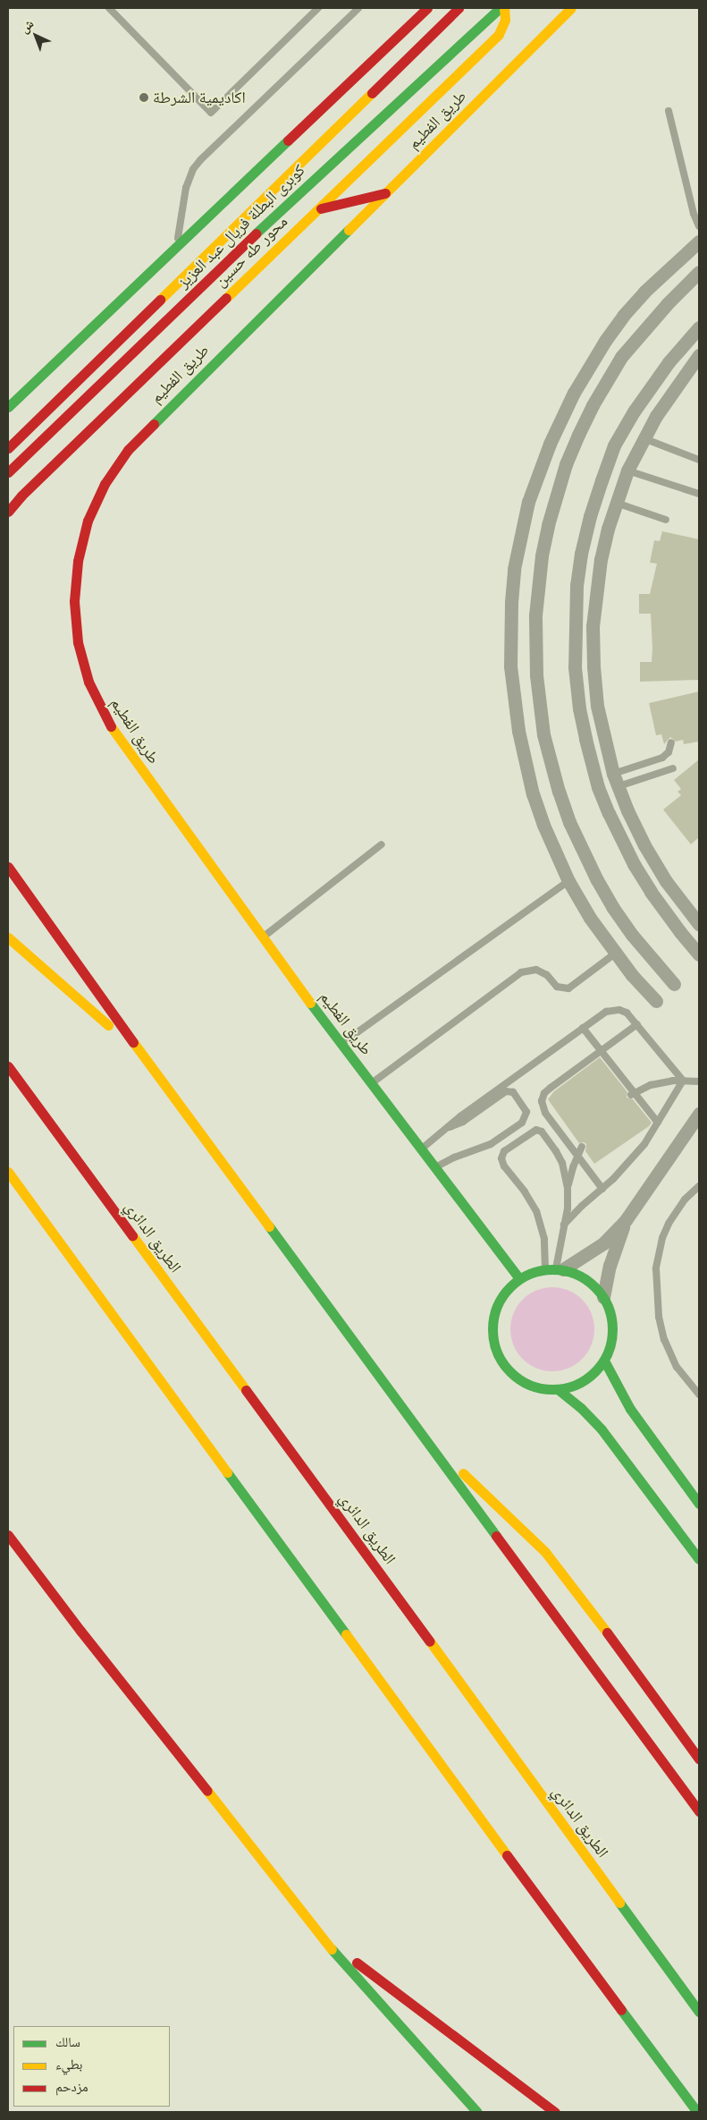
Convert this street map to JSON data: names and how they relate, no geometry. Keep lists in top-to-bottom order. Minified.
{"streets":{"main road":["طريق الفطيم","كوبرى البطلة فريال عبد العزيز","محور طه حسين","الطريق الدائري"]},"places":["اكاديمية الشرطة"],"legend":["سالك","بطيء","مزدحم"],"north":"top left"}
